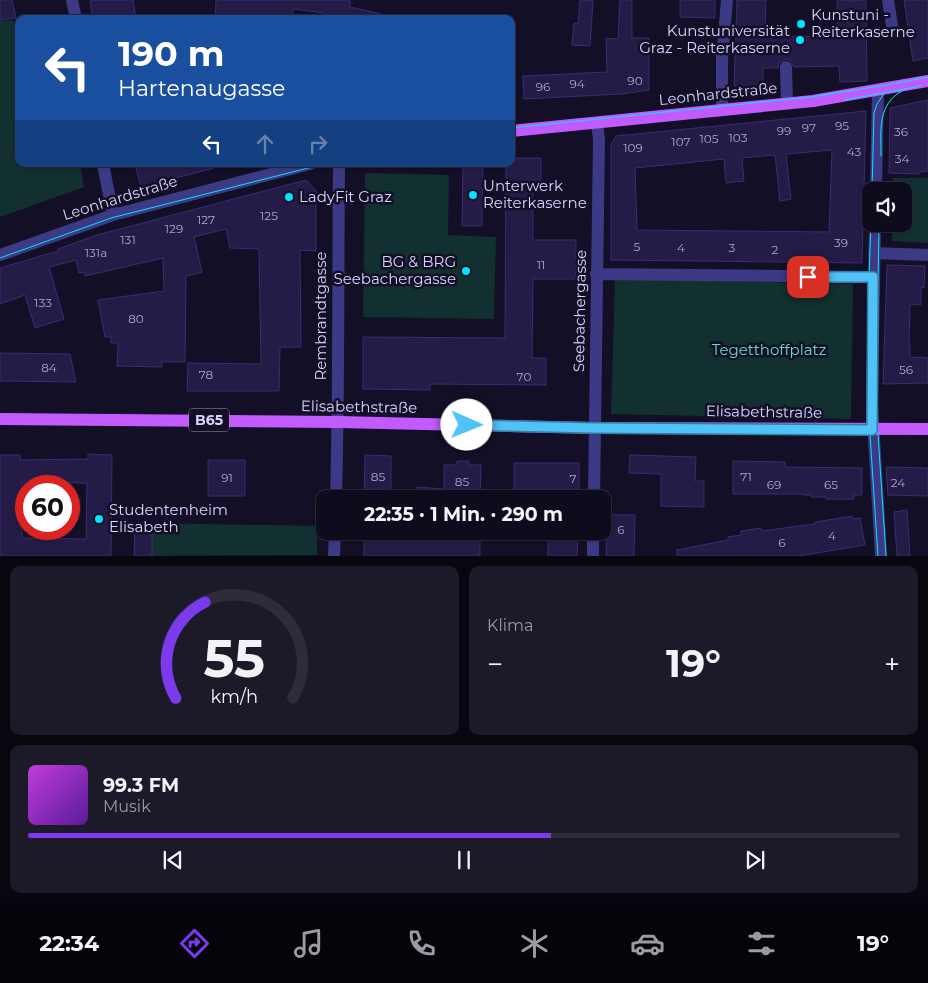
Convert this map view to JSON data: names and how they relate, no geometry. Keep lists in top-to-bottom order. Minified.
{"streets":{"main road":["Leonhardstraße","Elisabethstraße","B65"],"street":["Seebachergasse","Rembrandtgasse"]},"crossings":[["Leonhardstraße","Seebachergasse"],["Seebachergasse","Elisabethstraße"],["Rembrandtgasse","Elisabethstraße"]],"parks":["Tegetthoffplatz"],"places":["Kunstuni - Reiterkaserne","Kunstuniversität Graz - Reiterkaserne","Unterwerk Reiterkaserne","LadyFit Graz","BG & BRG Seebachergasse","Studentenheim Elisabeth"],"house_numbers":["90","94","96","95","97","99","36","103","105","107","109","43","34","125","127","129","131","39","5","4","3","2","131a","11","133","80","84","56","78","70","85","71","91","7","85","24","69","65","6","4","6"],"page":{"turn":["190 m","Hartenaugasse"],"limit":"60","trip":"22:35 · 1 Min. · 290 m","tile":"Klima","heat":["−","19°","+"],"song":["99.3 FM","Musik"],"tabs":["22:34","19°"],"gauge":["55","km/h"]}}
